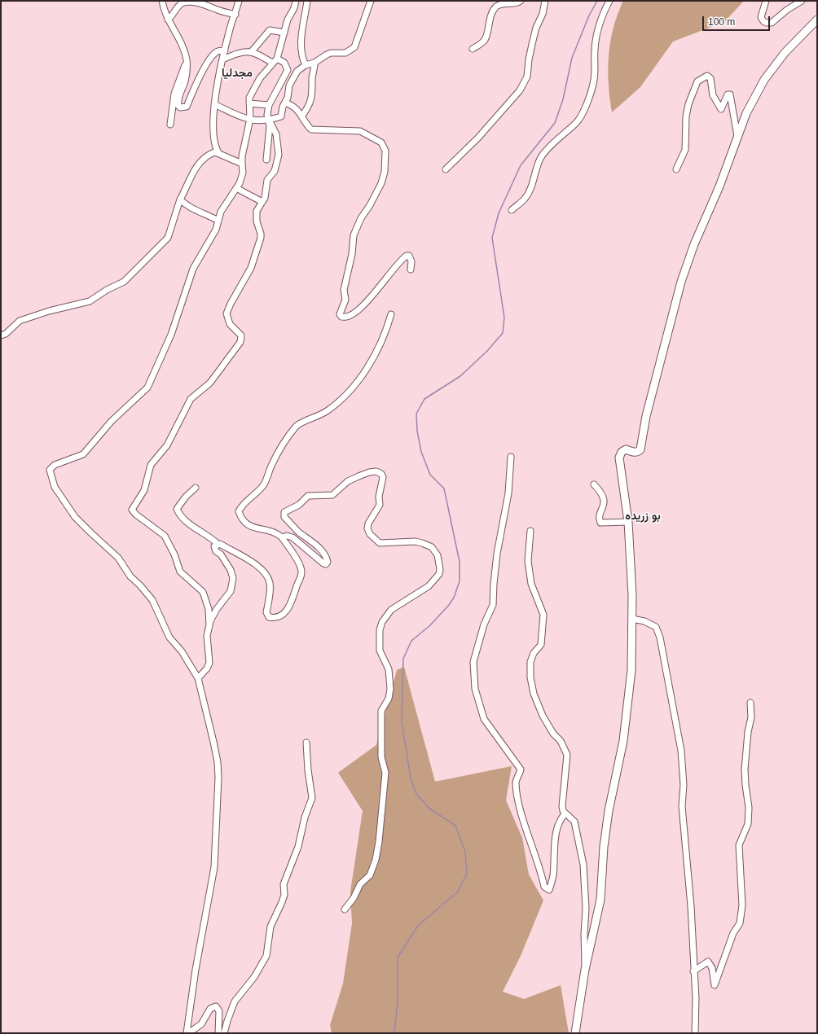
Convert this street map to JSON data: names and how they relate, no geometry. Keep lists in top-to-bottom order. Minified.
{"districts":["مجدليا","بو زريده"],"scale_bar":"100 m"}
